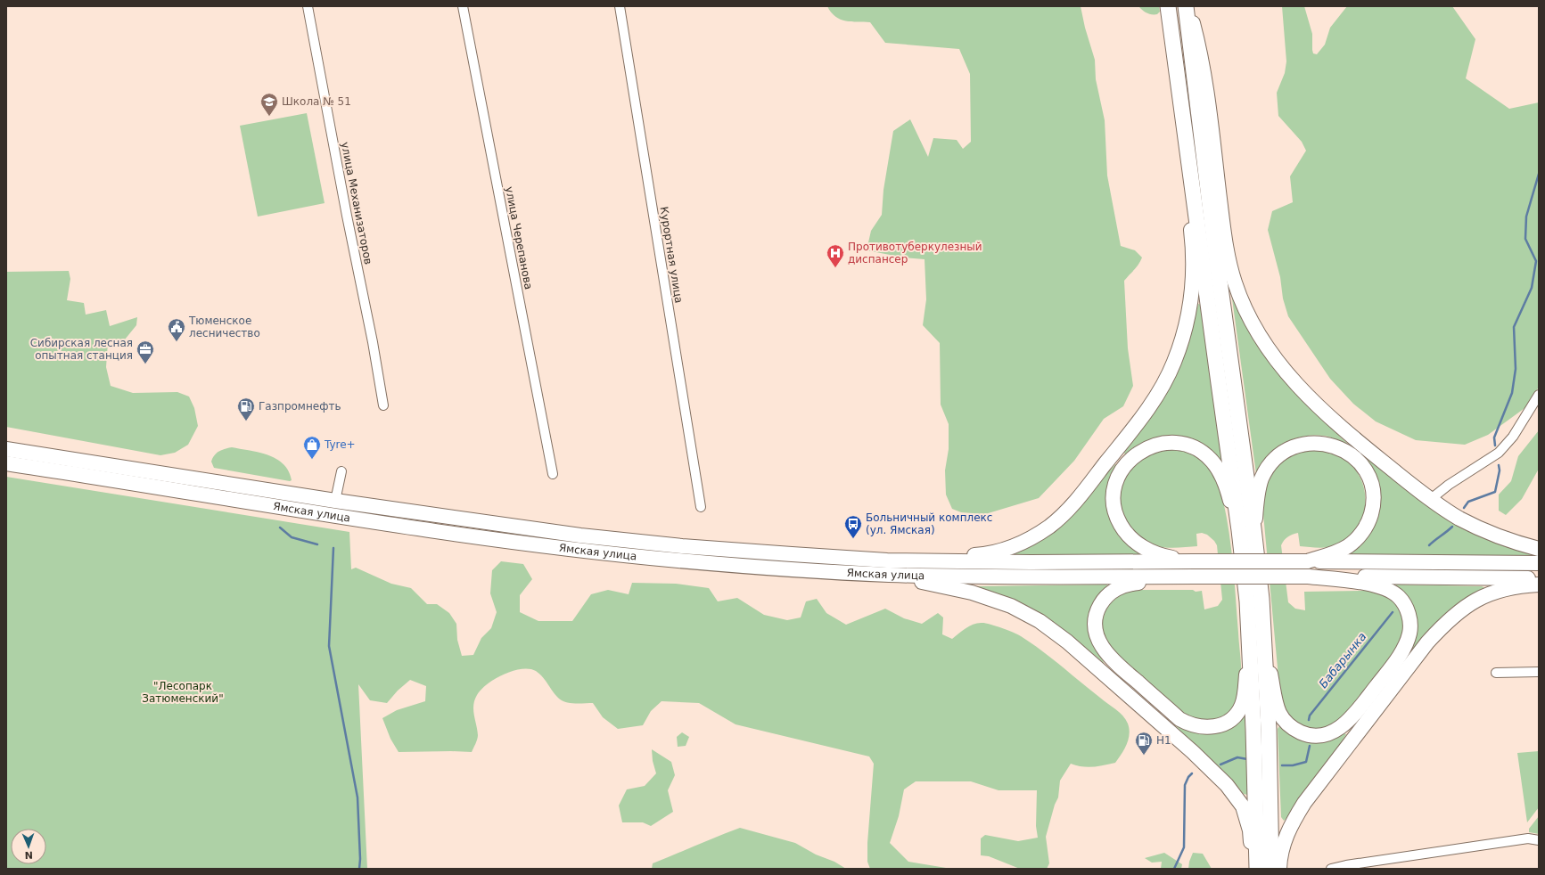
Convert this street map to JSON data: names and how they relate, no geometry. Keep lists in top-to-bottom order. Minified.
{"streets":{"main road":["Ямская улица"],"street":["улица Механизаторов","улица Черепанова","Курортная улица"]},"water":["Бабарынка"],"parks":["\"Лесопарк Затюменский\""],"places":{"school or university":["Школа № 51"],"hospital":["Противотуберкулезный диспансер"],"public building":["Тюменское лесничество"],"office":["Сибирская лесная опытная станция"],"fuel station":["Газпромнефть","Н1"],"shop":["Tyre+"],"bus stop":["Больничный комплекс (ул. Ямская)"]},"north":"bottom"}
